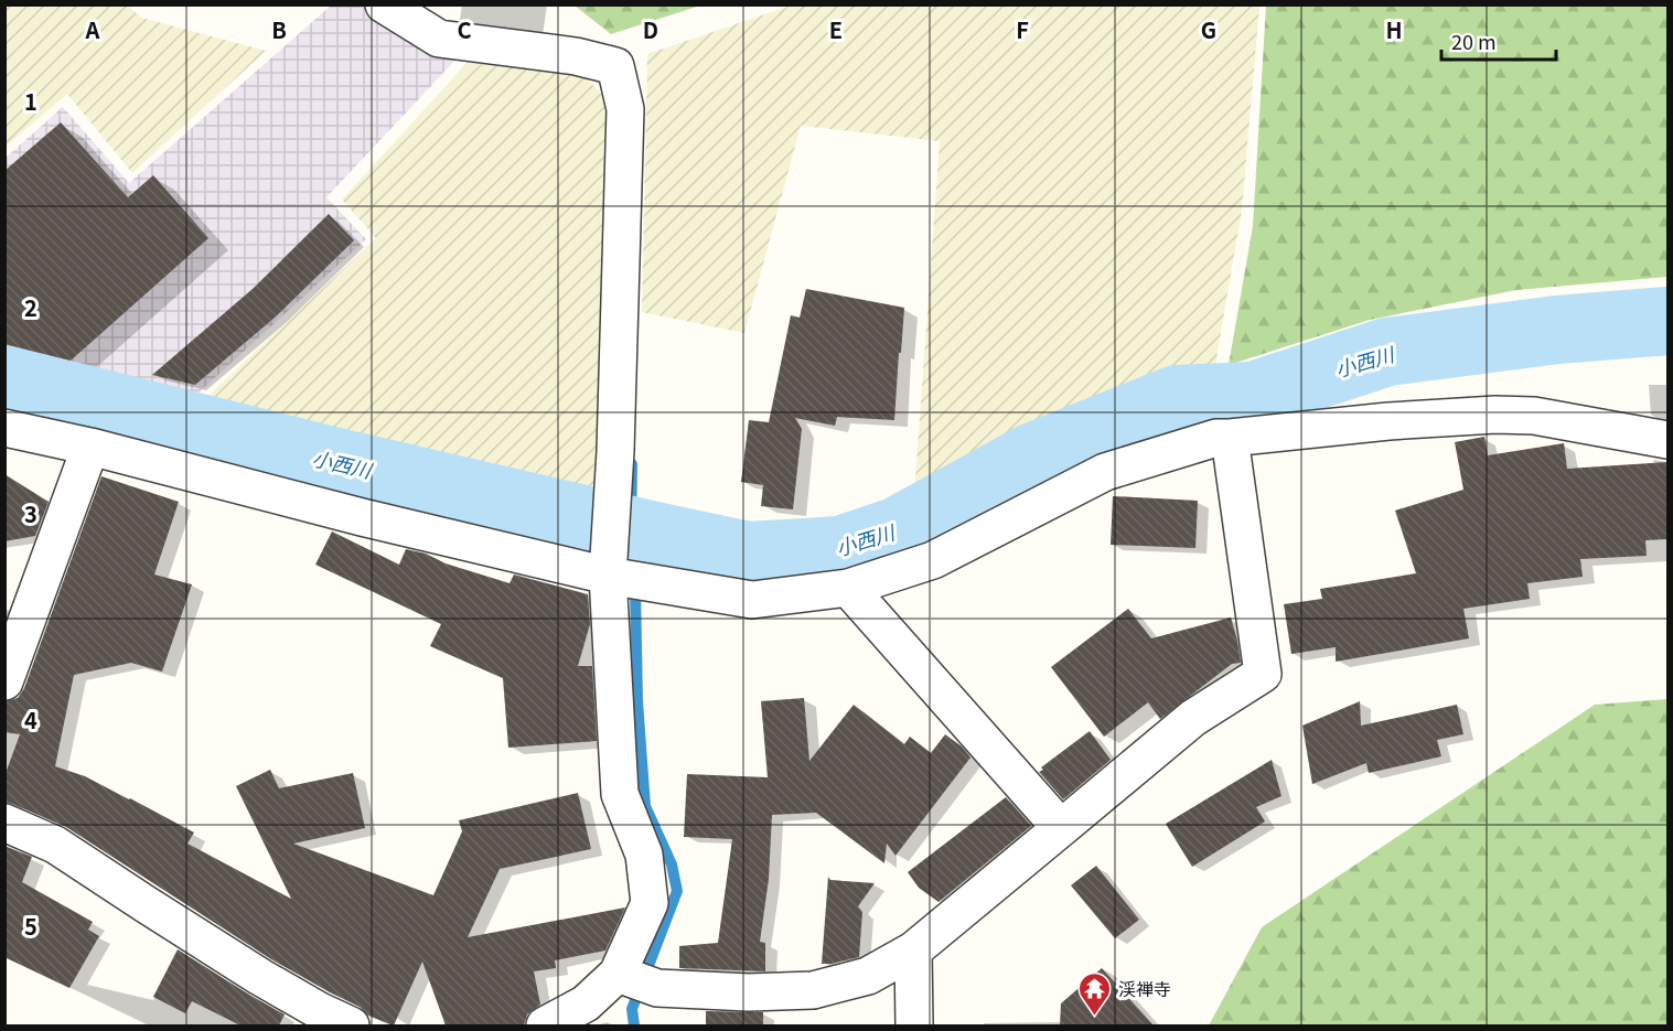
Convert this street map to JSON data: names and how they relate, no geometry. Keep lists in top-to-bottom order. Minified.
{"water":["小西川"],"places":{"temple":["渓禅寺"]},"scale_bar":"20 m","grid":{"columns":["A","B","C","D","E","F","G","H"],"rows":["1","2","3","4","5"]}}
